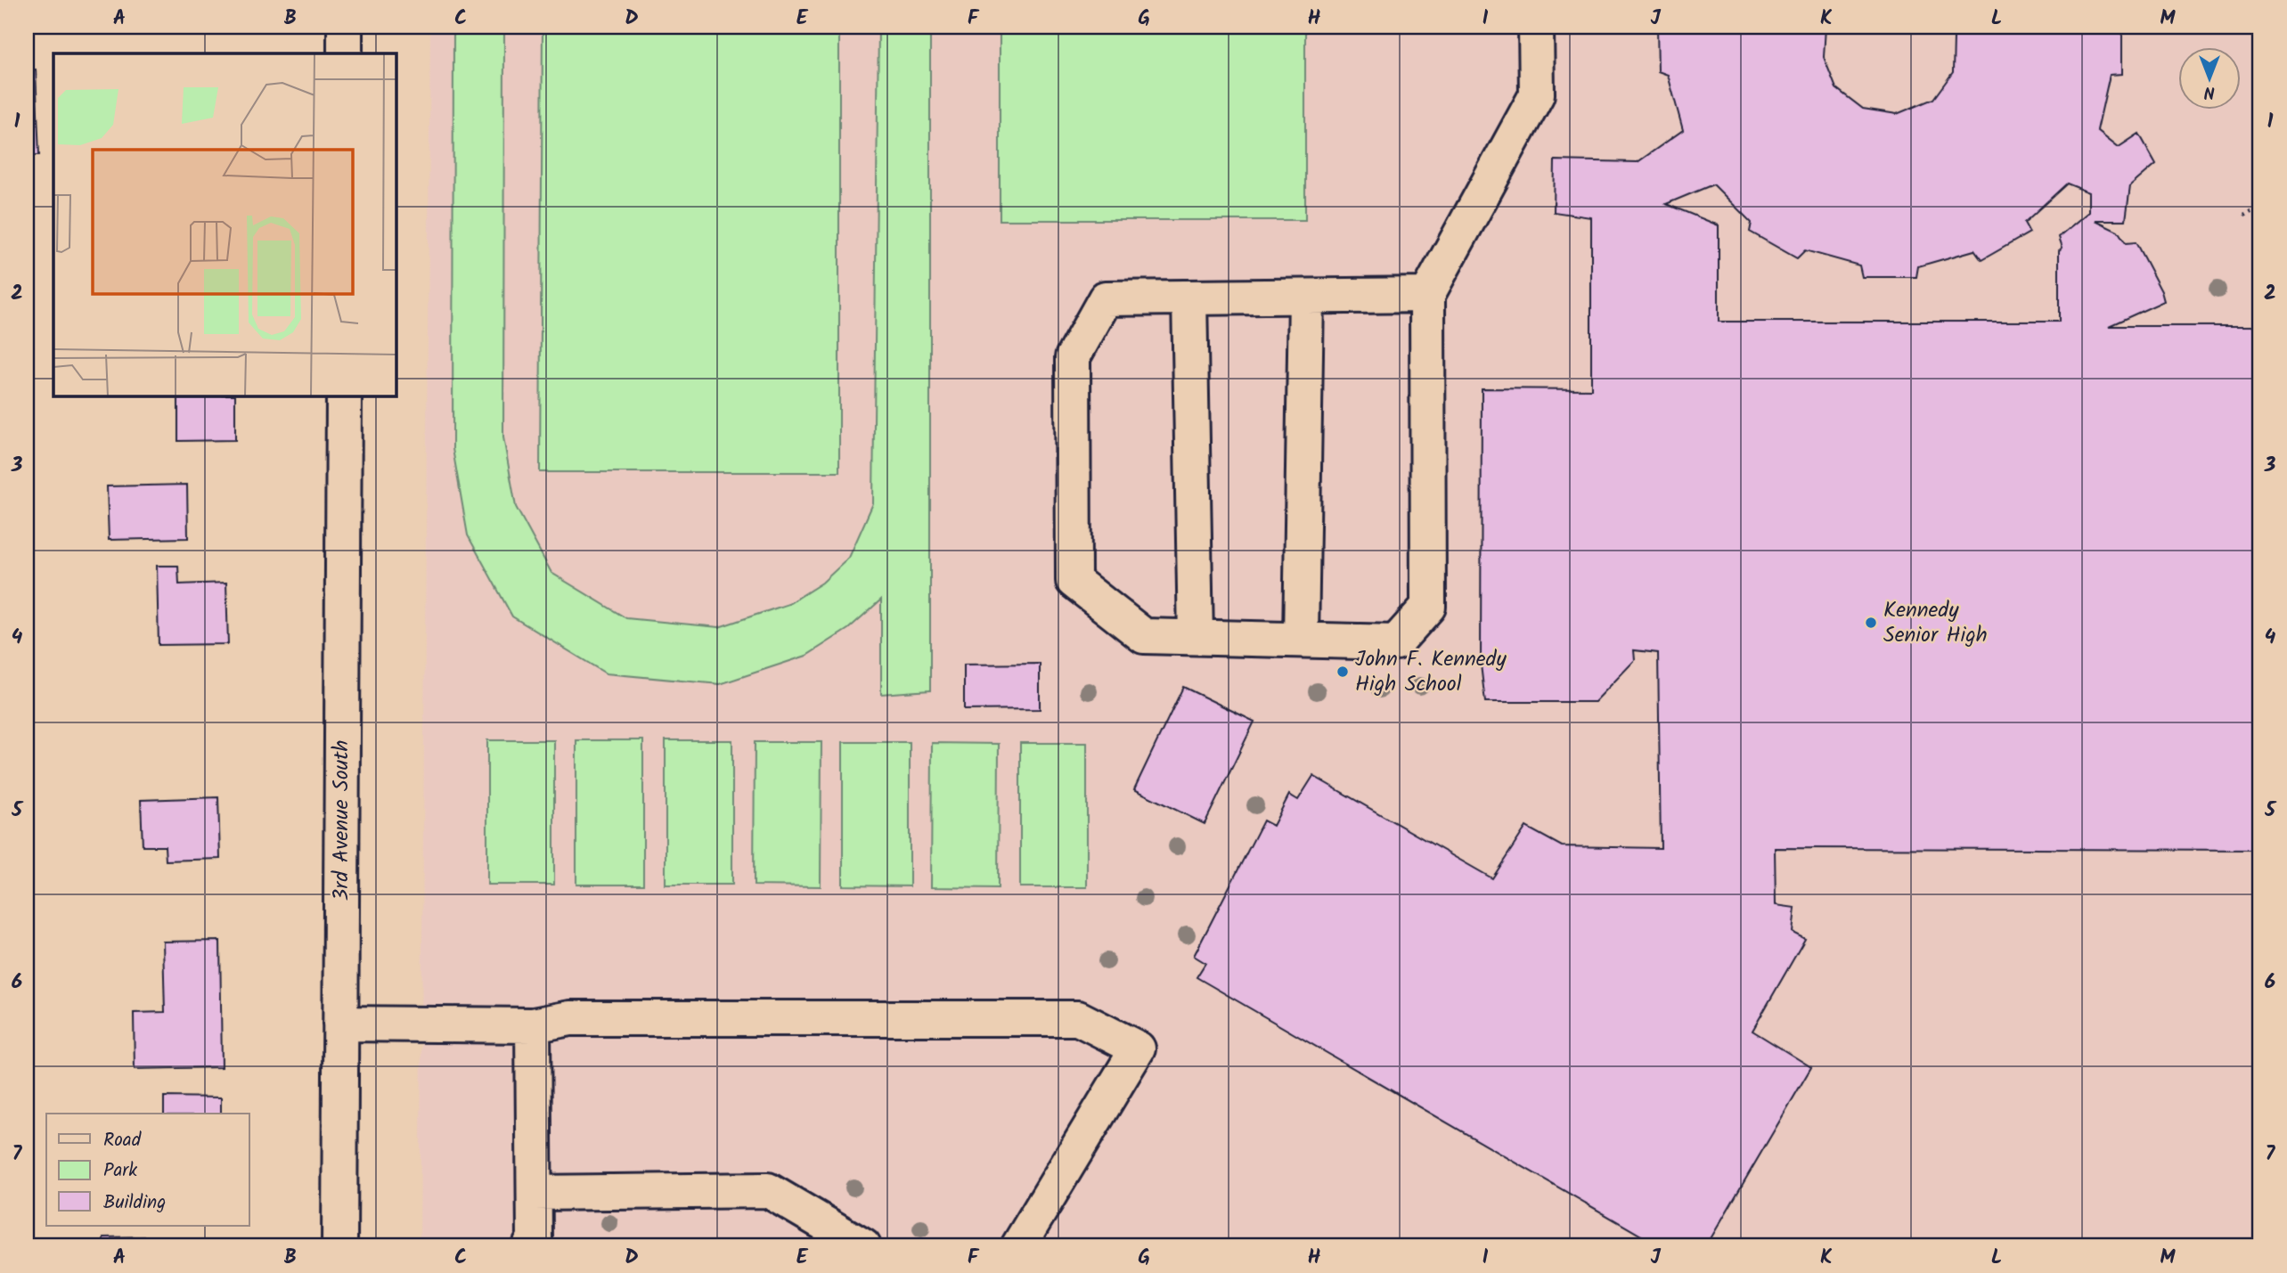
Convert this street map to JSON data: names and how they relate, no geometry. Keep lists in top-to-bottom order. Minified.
{"streets":{"street":["3rd Avenue South"]},"places":["Kennedy Senior High","John F. Kennedy High School"],"legend":["Road","Park","Building"],"north":"bottom","grid":{"columns":["A","B","C","D","E","F","G","H","I","J","K","L","M"],"rows":["1","2","3","4","5","6","7"]}}
